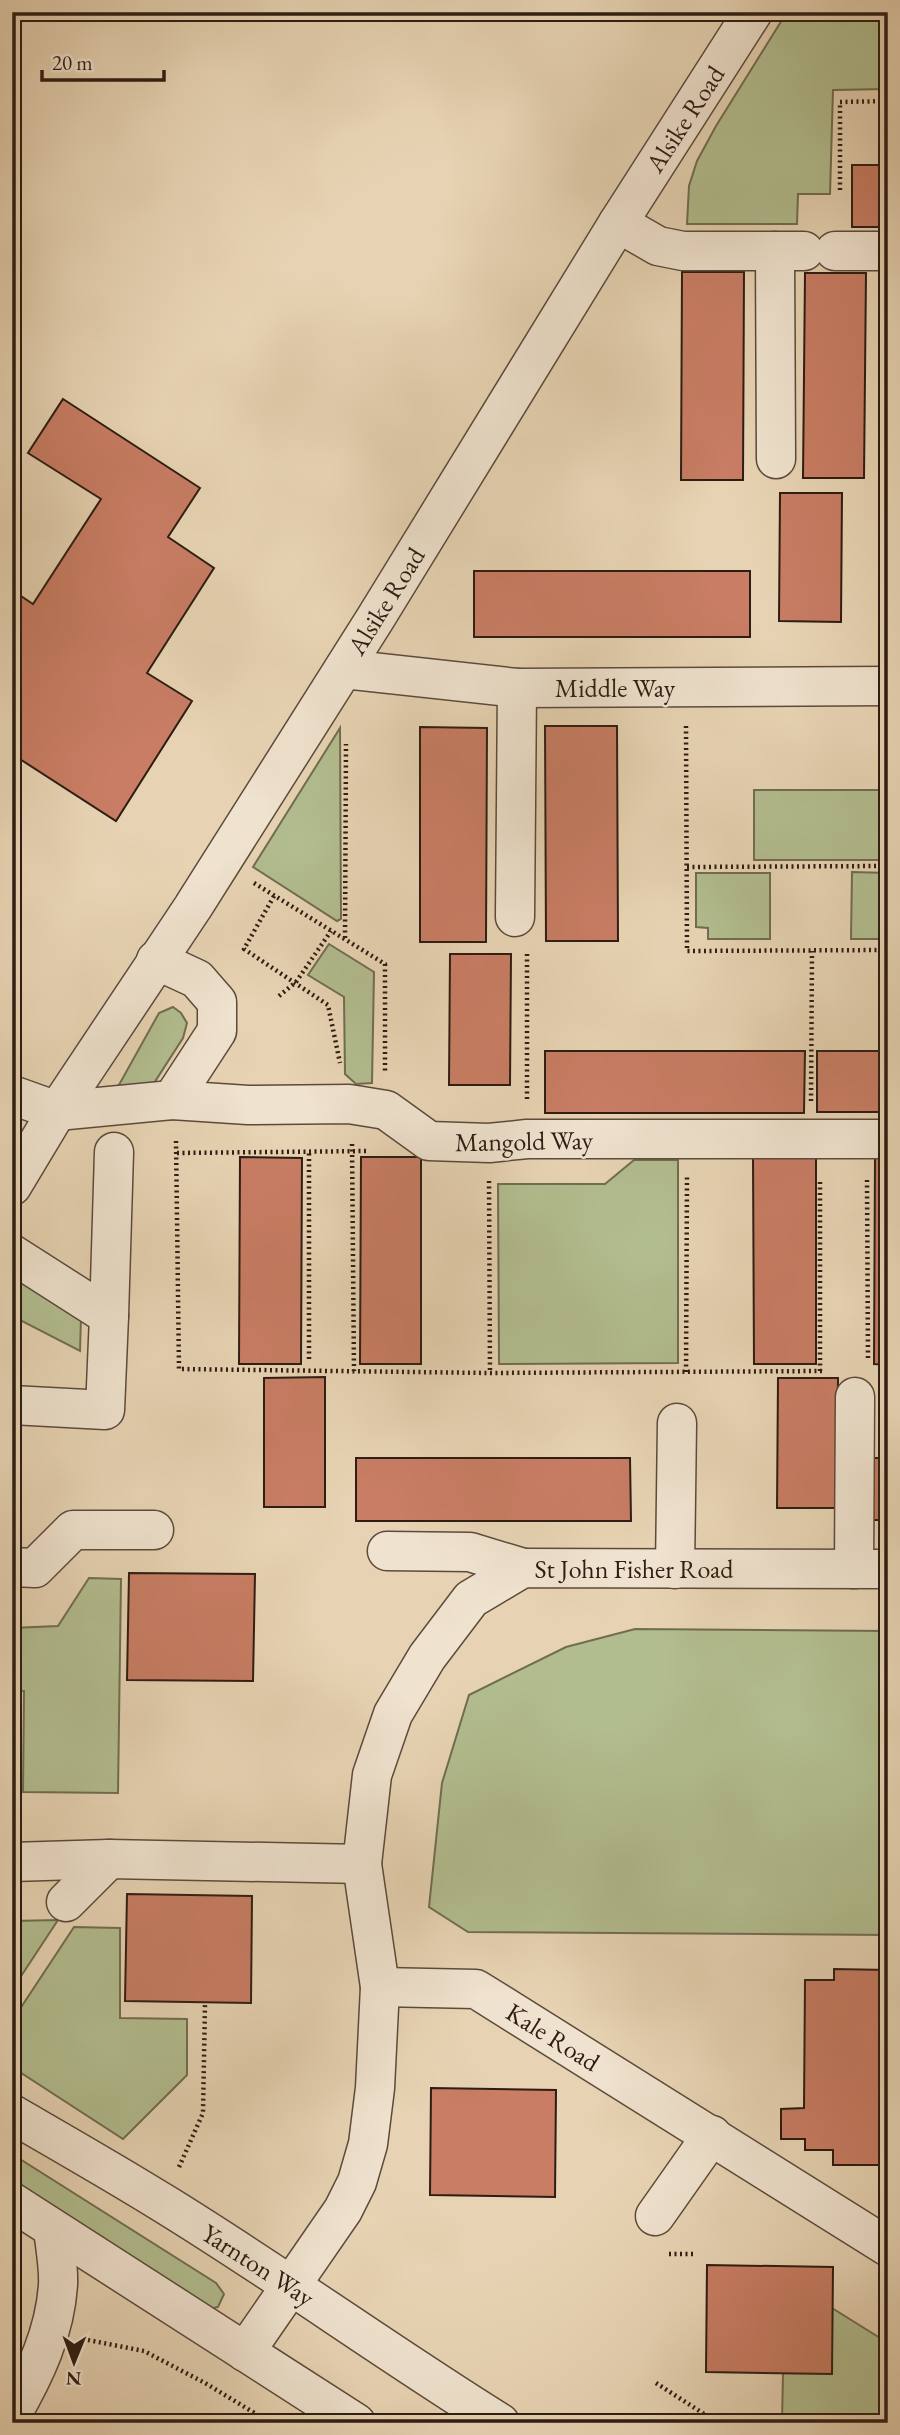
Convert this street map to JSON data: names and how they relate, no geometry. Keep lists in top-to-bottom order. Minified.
{"streets":{"street":["Alsike Road","Middle Way","Mangold Way","St John Fisher Road","Kale Road","Yarnton Way"]},"crossings":[["Alsike Road","Middle Way"],["Alsike Road","Mangold Way"],["St John Fisher Road","Kale Road"],["St John Fisher Road","Yarnton Way"]],"scale_bar":"20 m","north":"bottom"}
